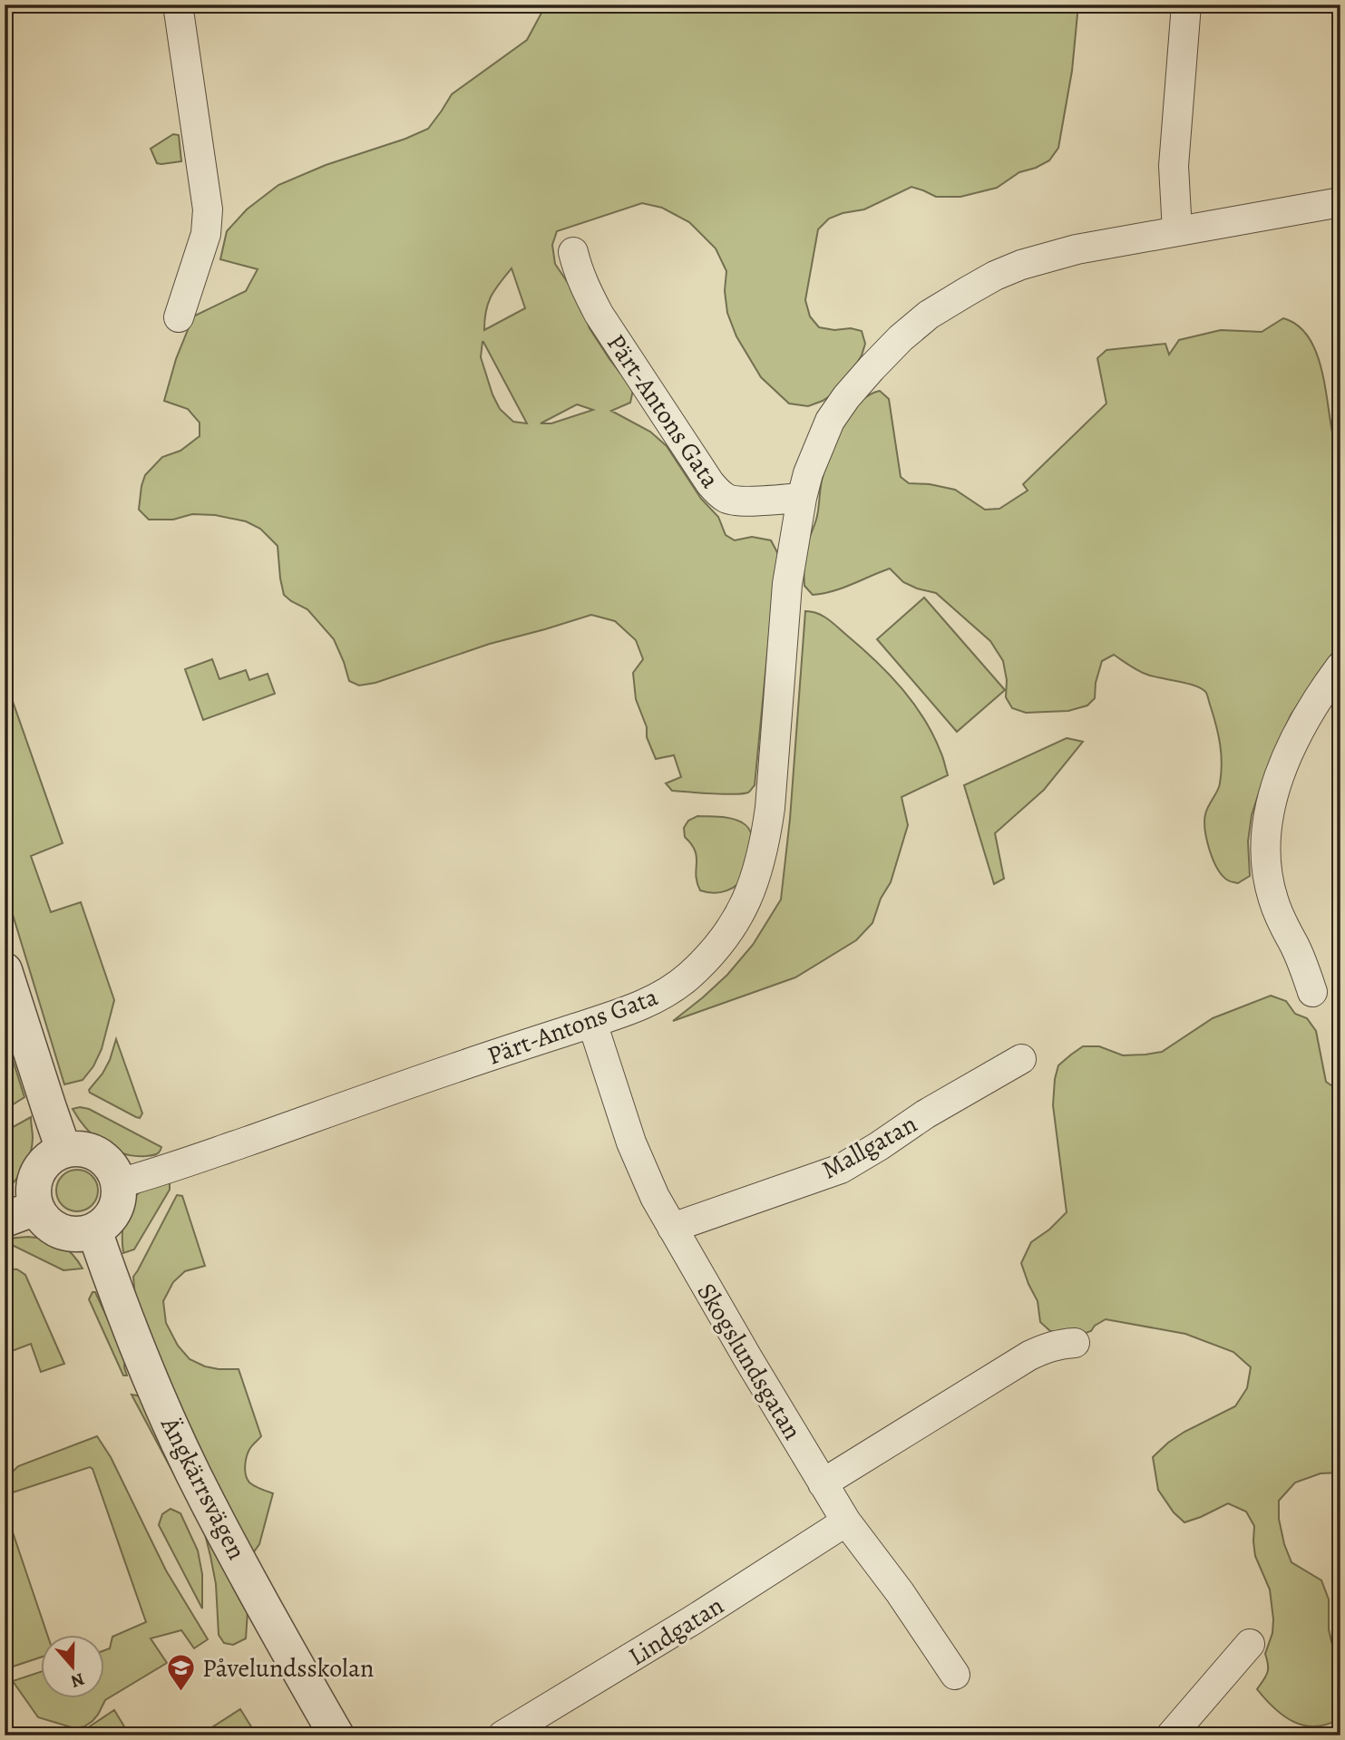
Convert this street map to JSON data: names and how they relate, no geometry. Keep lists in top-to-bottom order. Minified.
{"streets":{"street":["Pärt-Antons Gata","Mallgatan","Skogslundsgatan","Ängkärrsvägen","Lindgatan"]},"crossings":[["Pärt-Antons Gata","Skogslundsgatan"],["Pärt-Antons Gata","Ängkärrsvägen"],["Mallgatan","Skogslundsgatan"],["Skogslundsgatan","Lindgatan"]],"places":{"school or university":["Påvelundsskolan"]},"north":"bottom"}
